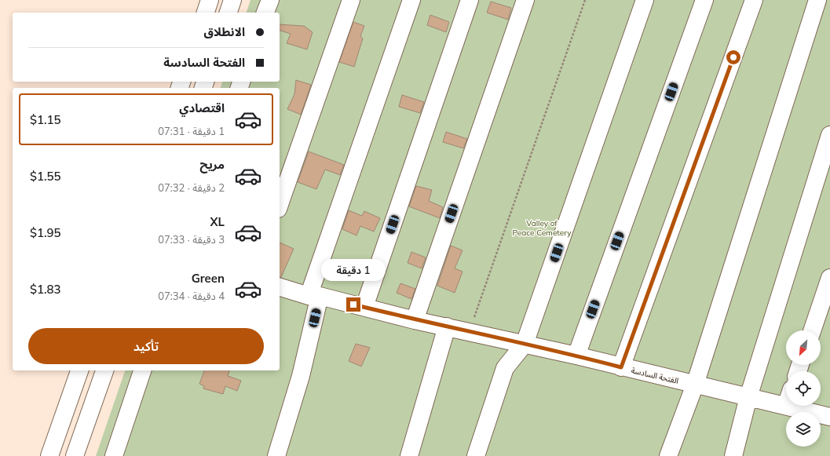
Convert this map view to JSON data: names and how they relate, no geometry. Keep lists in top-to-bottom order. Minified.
{"streets":{"main road":["الفتحة السادسة"]},"parks":["Valley of Peace Cemetery"],"north":"bottom left","page":{"banner":["الانطلاق","الفتحة السادسة"],"list":[{"name":"اقتصادي","note":"1 دقيقة · 07:31","value":"$1.15"},{"name":"مريح","note":"2 دقيقة · 07:32","value":"$1.55"},{"name":"XL","note":"3 دقيقة · 07:33","value":"$1.95"},{"name":"Green","note":"4 دقيقة · 07:34","value":"$1.83"}],"bubble":"1 دقيقة","buttons":"تأكيد"}}
